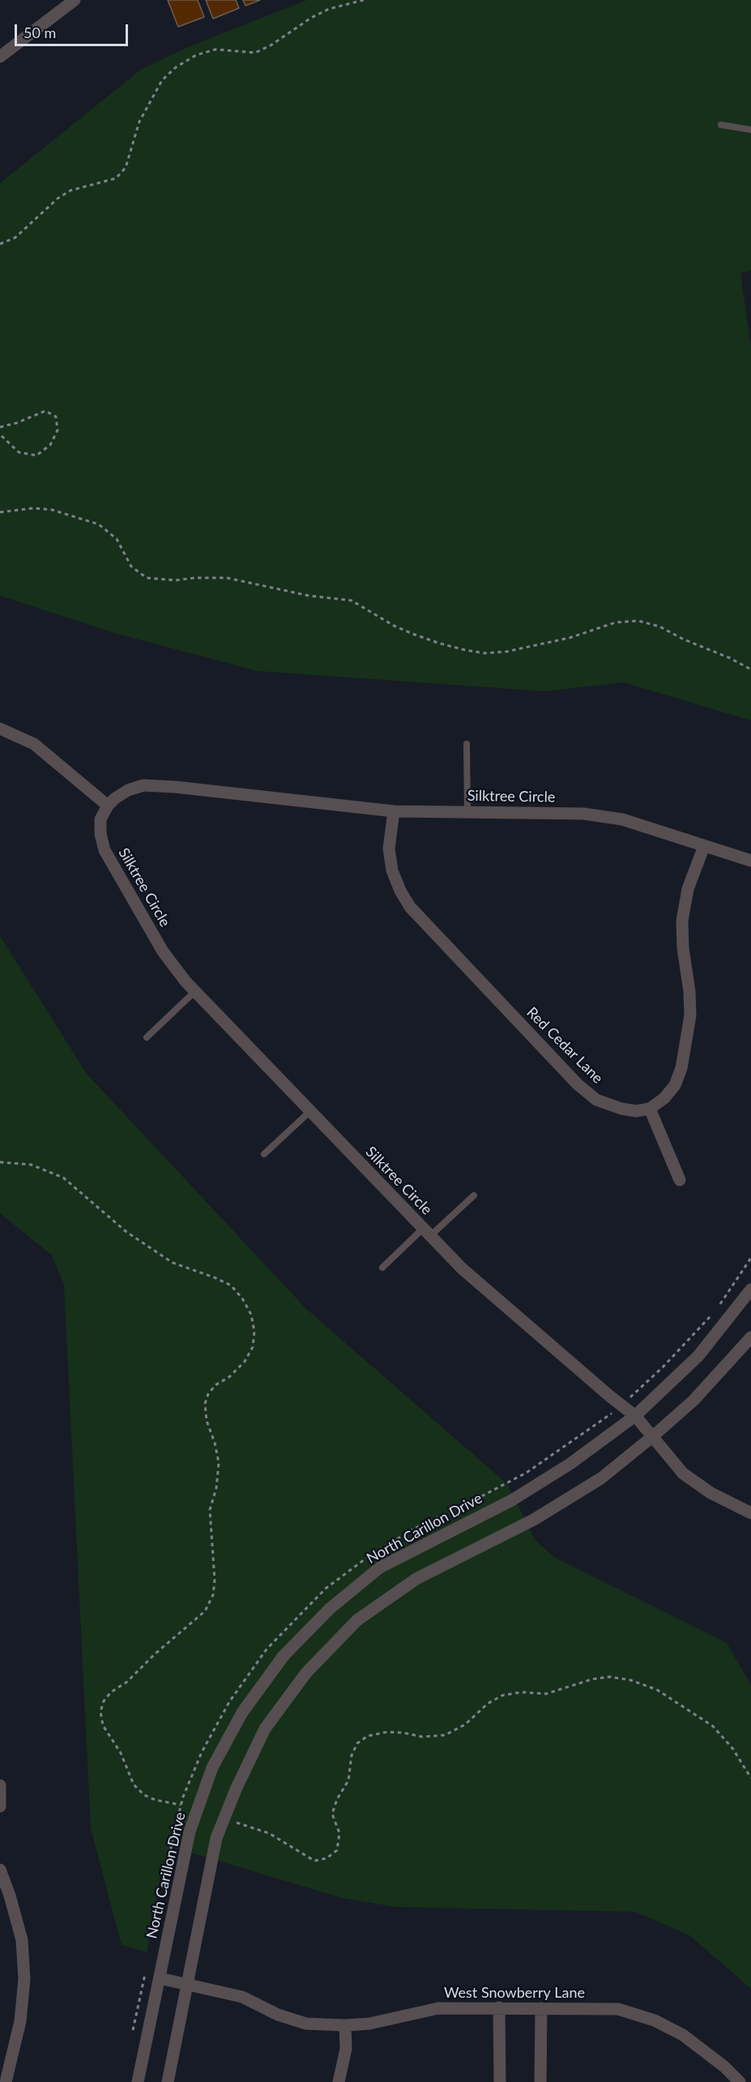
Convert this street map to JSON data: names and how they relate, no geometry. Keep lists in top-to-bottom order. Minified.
{"streets":{"street":["Silktree Circle","Red Cedar Lane","North Carillon Drive","West Snowberry Lane"]},"crossings":[["Silktree Circle","Red Cedar Lane"],["Silktree Circle","North Carillon Drive"],["North Carillon Drive","West Snowberry Lane"]],"scale_bar":"50 m"}
